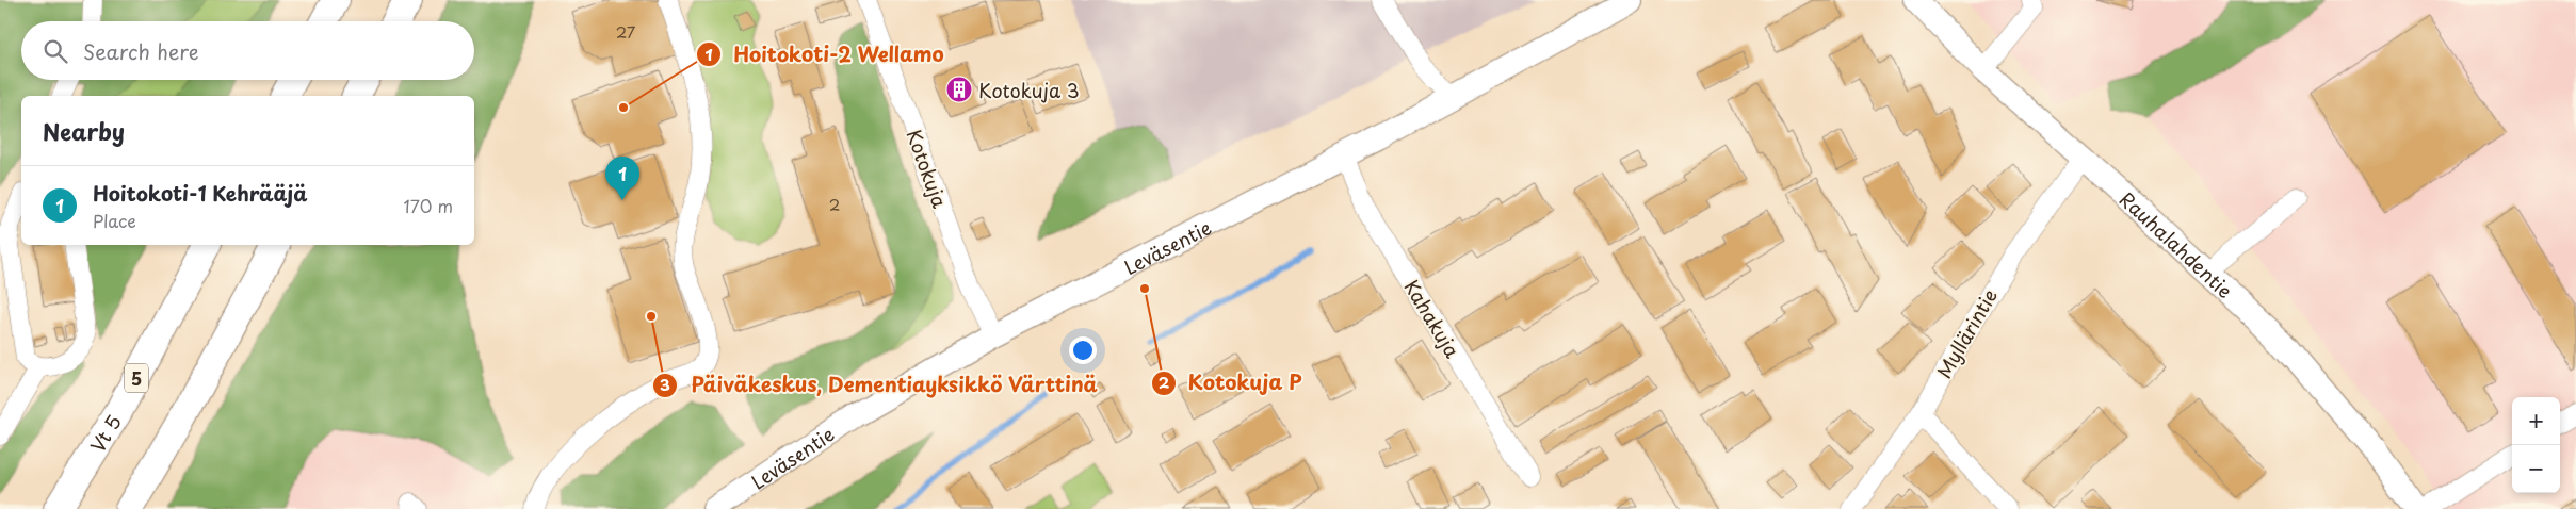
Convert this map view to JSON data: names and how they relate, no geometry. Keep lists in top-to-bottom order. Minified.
{"streets":{"highway":["5","Vt 5"],"main road":["Rauhalahdentie","Leväsentie"],"street":["Kotokuja","Kahakuja","Myllärintie"]},"crossings":[["Kotokuja","Leväsentie"],["Rauhalahdentie","Myllärintie"],["Leväsentie","Kahakuja"]],"places":{"building":["Kotokuja 3"],"other":["Hoitokoti-2 Wellamo","Kotokuja P","Päiväkeskus, Dementiayksikkö Värttinä"]},"house_numbers":["27","2"],"page":{"search":"Search here","heading":"Nearby","pins":"1","list":[{"mark":"1","name":"Hoitokoti-1 Kehrääjä","note":"Place","value":"170 m"}],"map_buttons":["+","−"]}}
